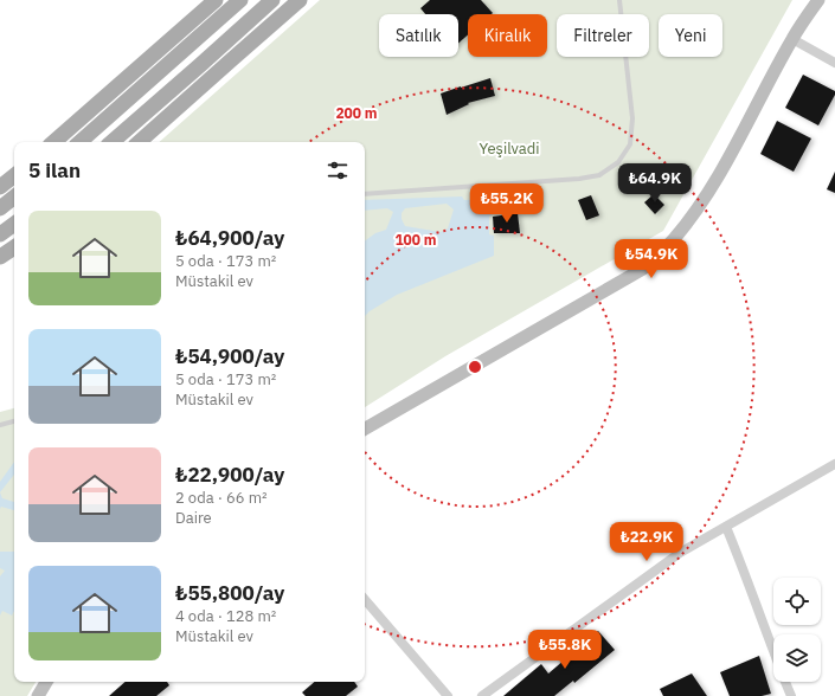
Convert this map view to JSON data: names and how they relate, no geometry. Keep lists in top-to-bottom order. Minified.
{"parks":["Yeşilvadi"],"page":{"chip":["Satılık","Kiralık","Filtreler","Yeni"],"heading":"5 ilan","price":["₺64.9K","₺55.2K","₺54.9K","₺22.9K","₺55.8K"],"list":[{"name":"₺64,900/ay","note":"5 oda · 173 m² · Müstakil ev"},{"name":"₺54,900/ay","note":"5 oda · 173 m² · Müstakil ev"},{"name":"₺22,900/ay","note":"2 oda · 66 m² · Daire"},{"name":"₺55,800/ay","note":"4 oda · 128 m² · Müstakil ev"}]},"rings":["200 m","100 m"]}
